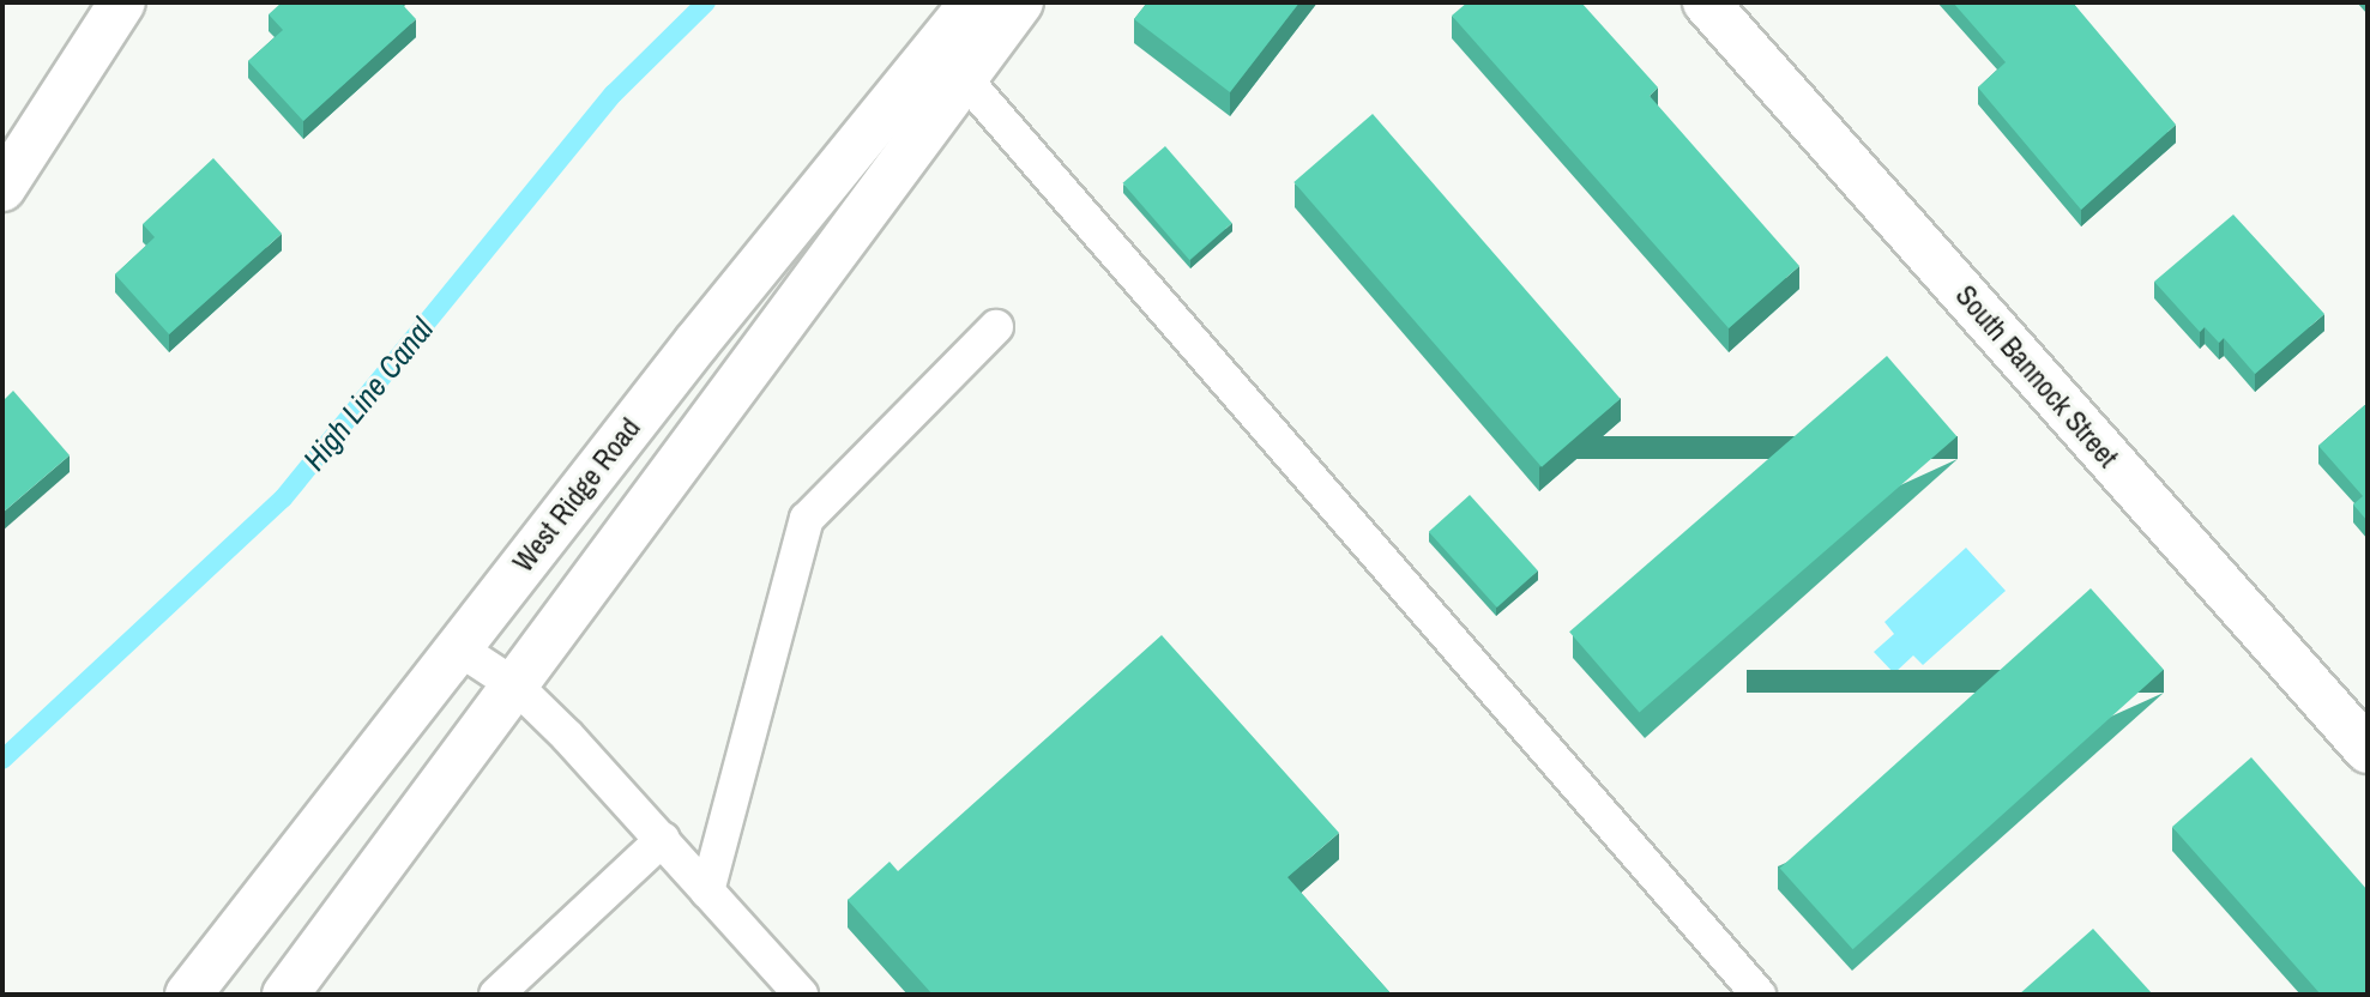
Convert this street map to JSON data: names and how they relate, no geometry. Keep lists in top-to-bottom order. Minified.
{"streets":{"street":["South Bannock Street","West Ridge Road"]},"water":["High Line Canal"]}
